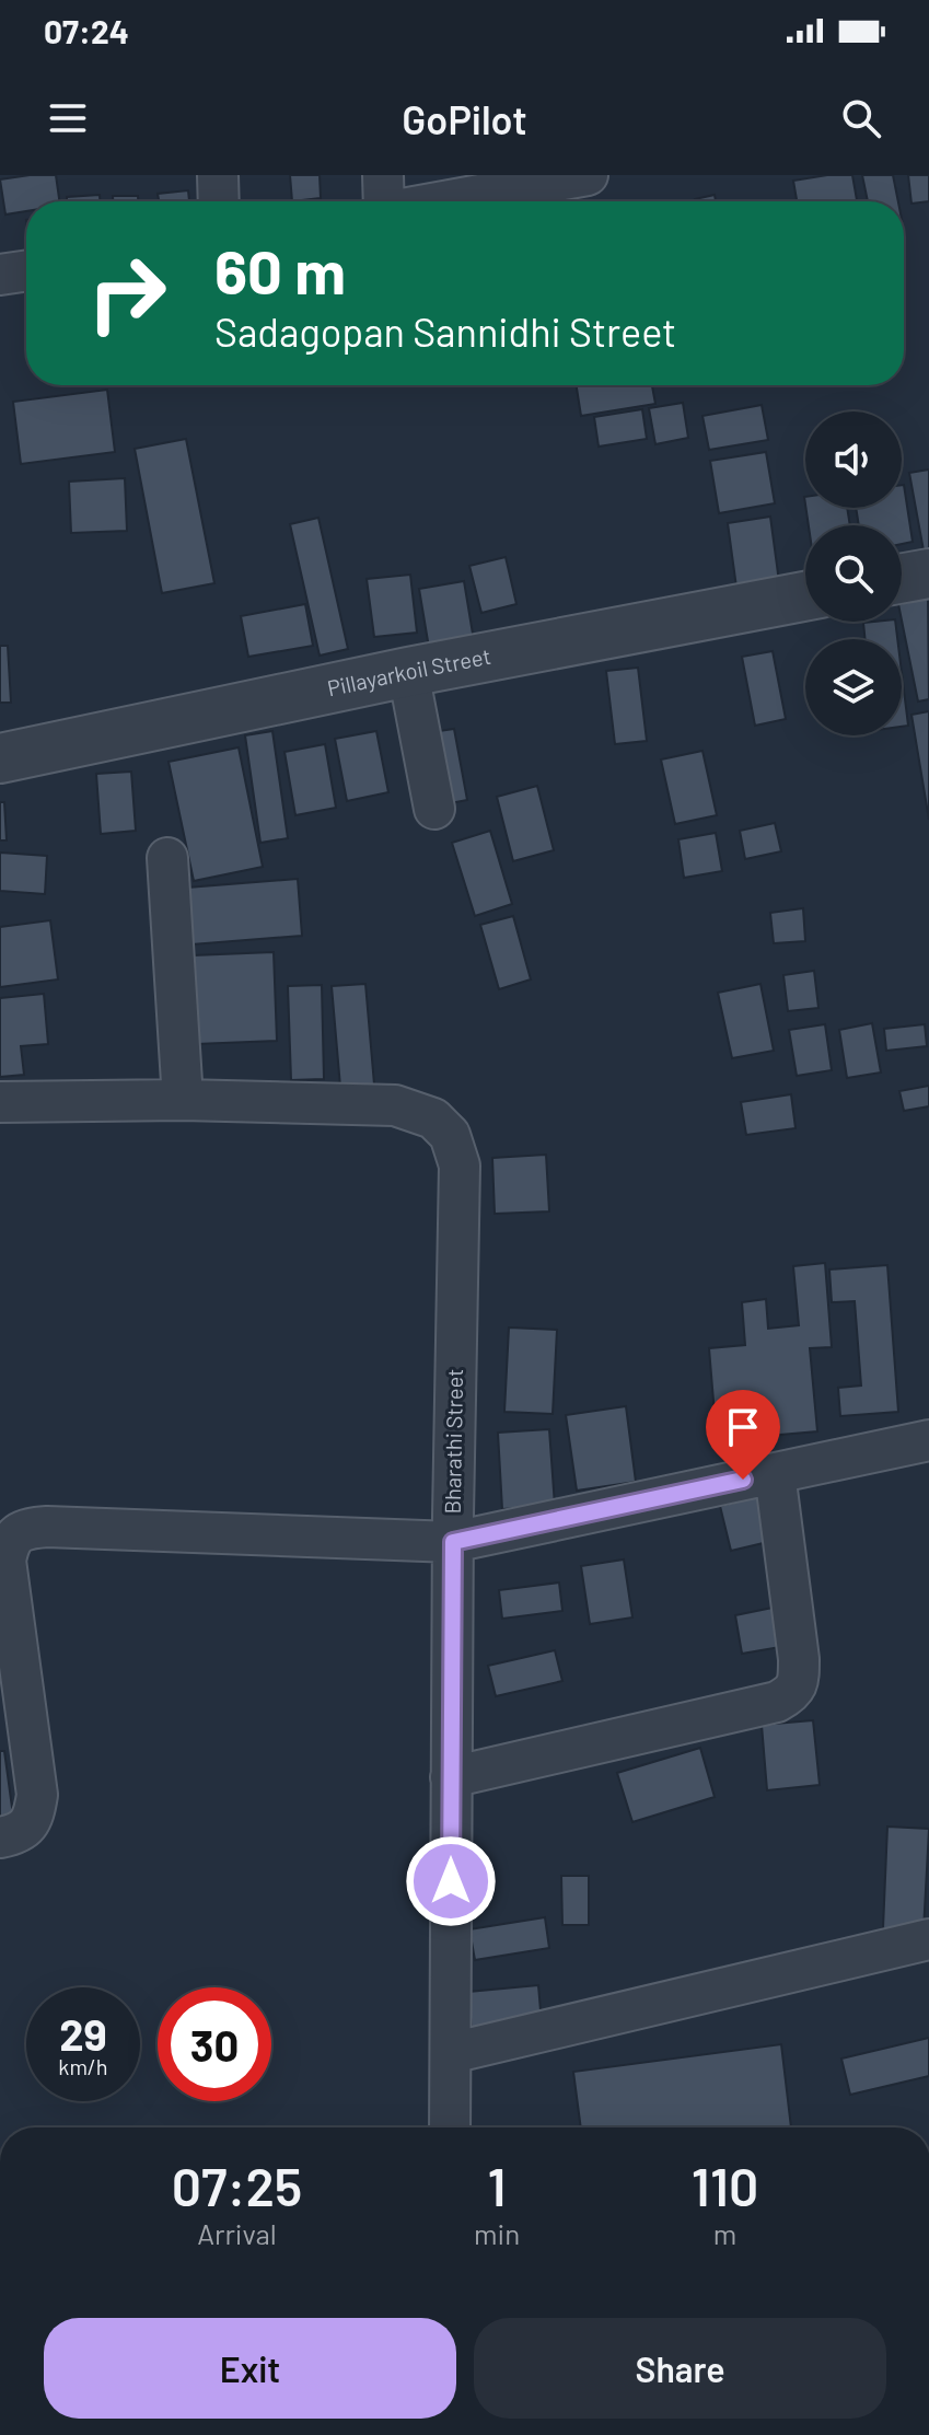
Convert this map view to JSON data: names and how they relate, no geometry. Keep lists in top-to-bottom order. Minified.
{"streets":{"street":["Pillayarkoil Street","Bharathi Street"]},"page":{"status":"07:24","header":"GoPilot","turn":["60 m","Sadagopan Sannidhi Street"],"speed":"29 km/h","limit":"30","eta":["07:25","Arrival","1","min","110","m"],"buttons":["Exit","Share"]}}
